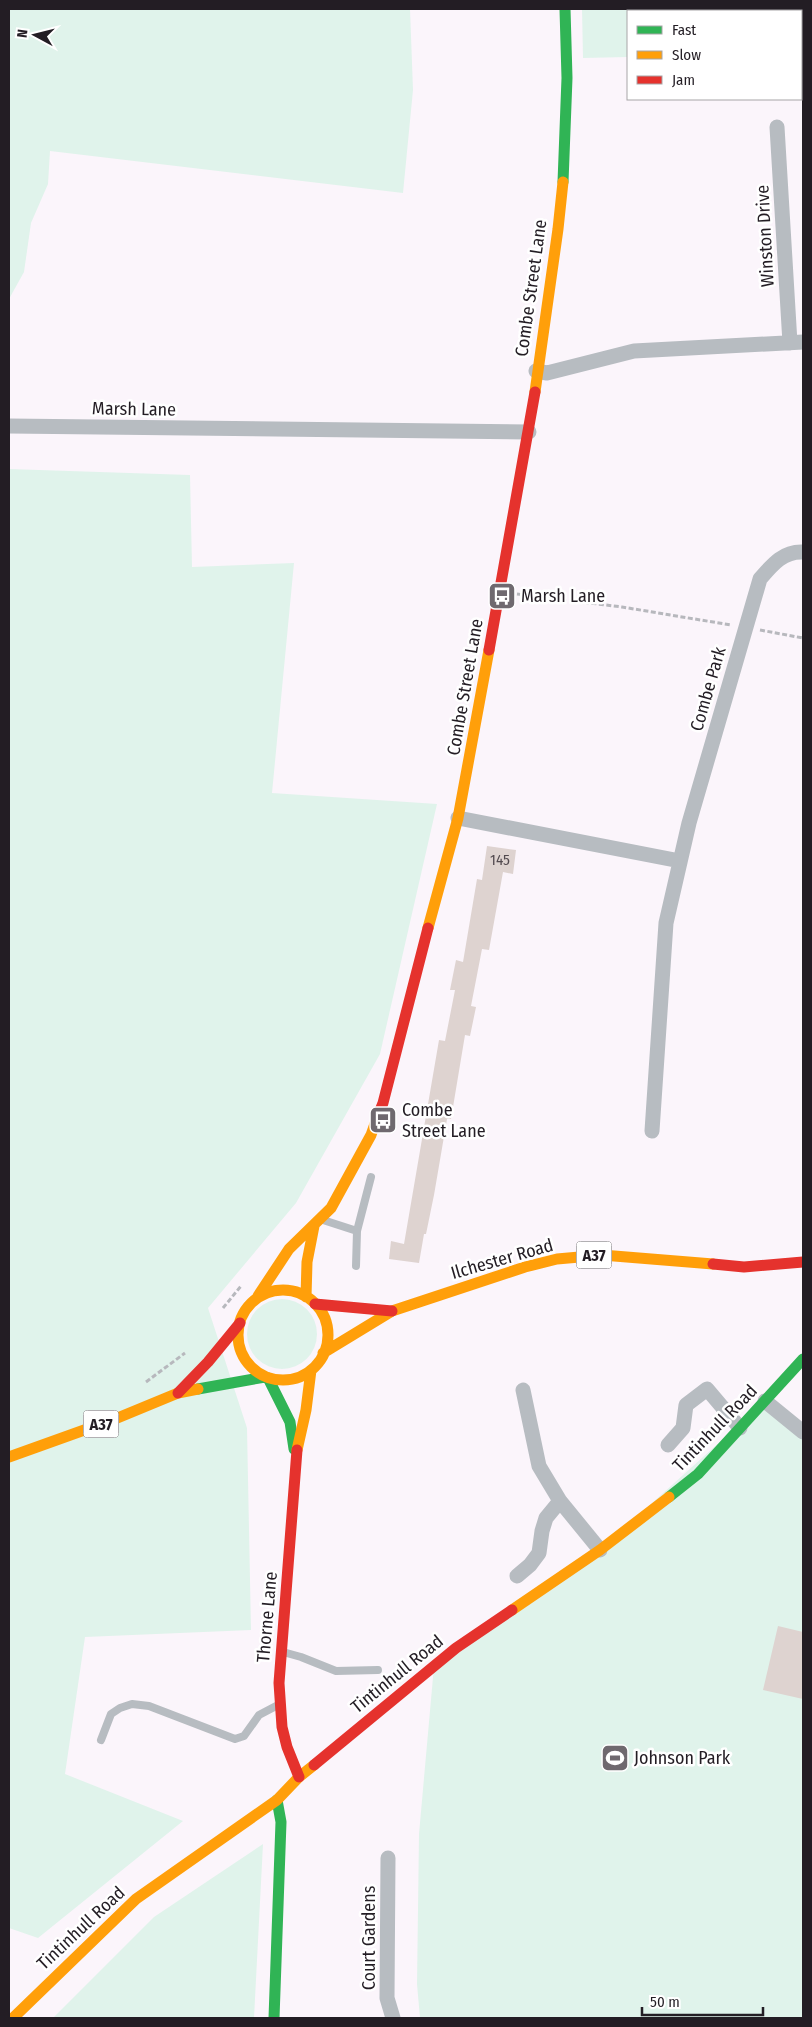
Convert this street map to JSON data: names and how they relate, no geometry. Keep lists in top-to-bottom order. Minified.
{"streets":{"main road":["Combe Street Lane","A37","Ilchester Road","Tintinhull Road","Thorne Lane"],"street":["Winston Drive","Marsh Lane","Combe Park","Court Gardens"]},"crossings":[["Combe Street Lane","Marsh Lane"],["Combe Street Lane","A37"],["Combe Street Lane","Ilchester Road"],["Combe Street Lane","Thorne Lane"],["A37","Ilchester Road"],["A37","Thorne Lane"],["Ilchester Road","Thorne Lane"],["Tintinhull Road","Thorne Lane"]],"places":{"bus stop":["Marsh Lane","Combe Street Lane"],"sports":["Johnson Park"]},"house_numbers":["145"],"legend":["Fast","Slow","Jam"],"scale_bar":"50 m","north":"left"}
